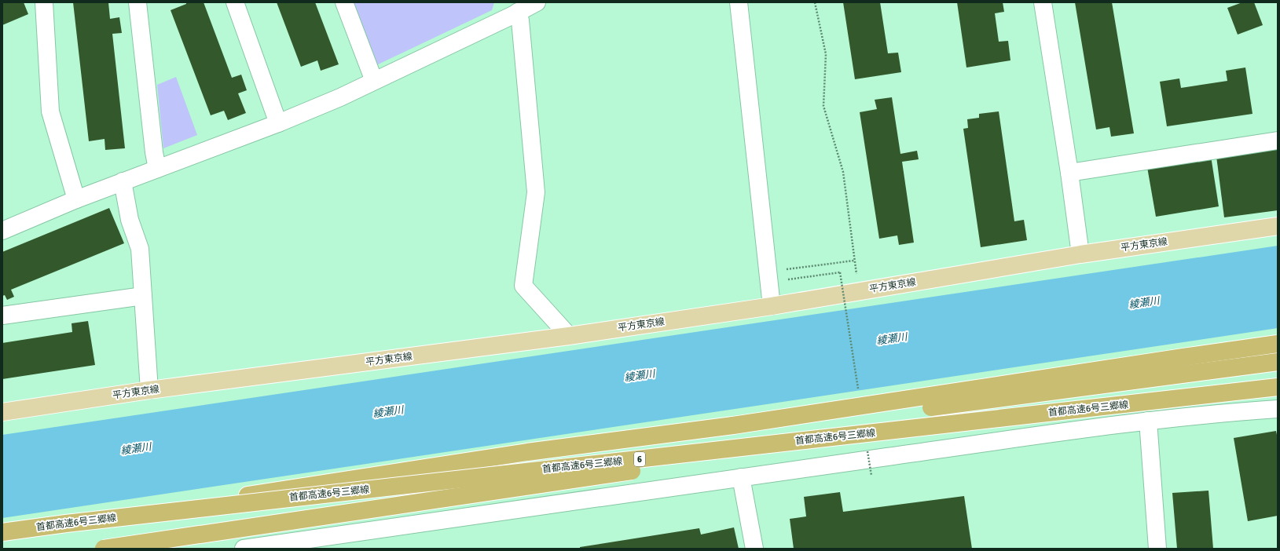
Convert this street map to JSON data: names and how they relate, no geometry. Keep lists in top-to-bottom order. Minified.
{"streets":{"highway":["首都高速6号三郷線","6"],"main road":["平方東京線"]},"water":["綾瀬川"]}
